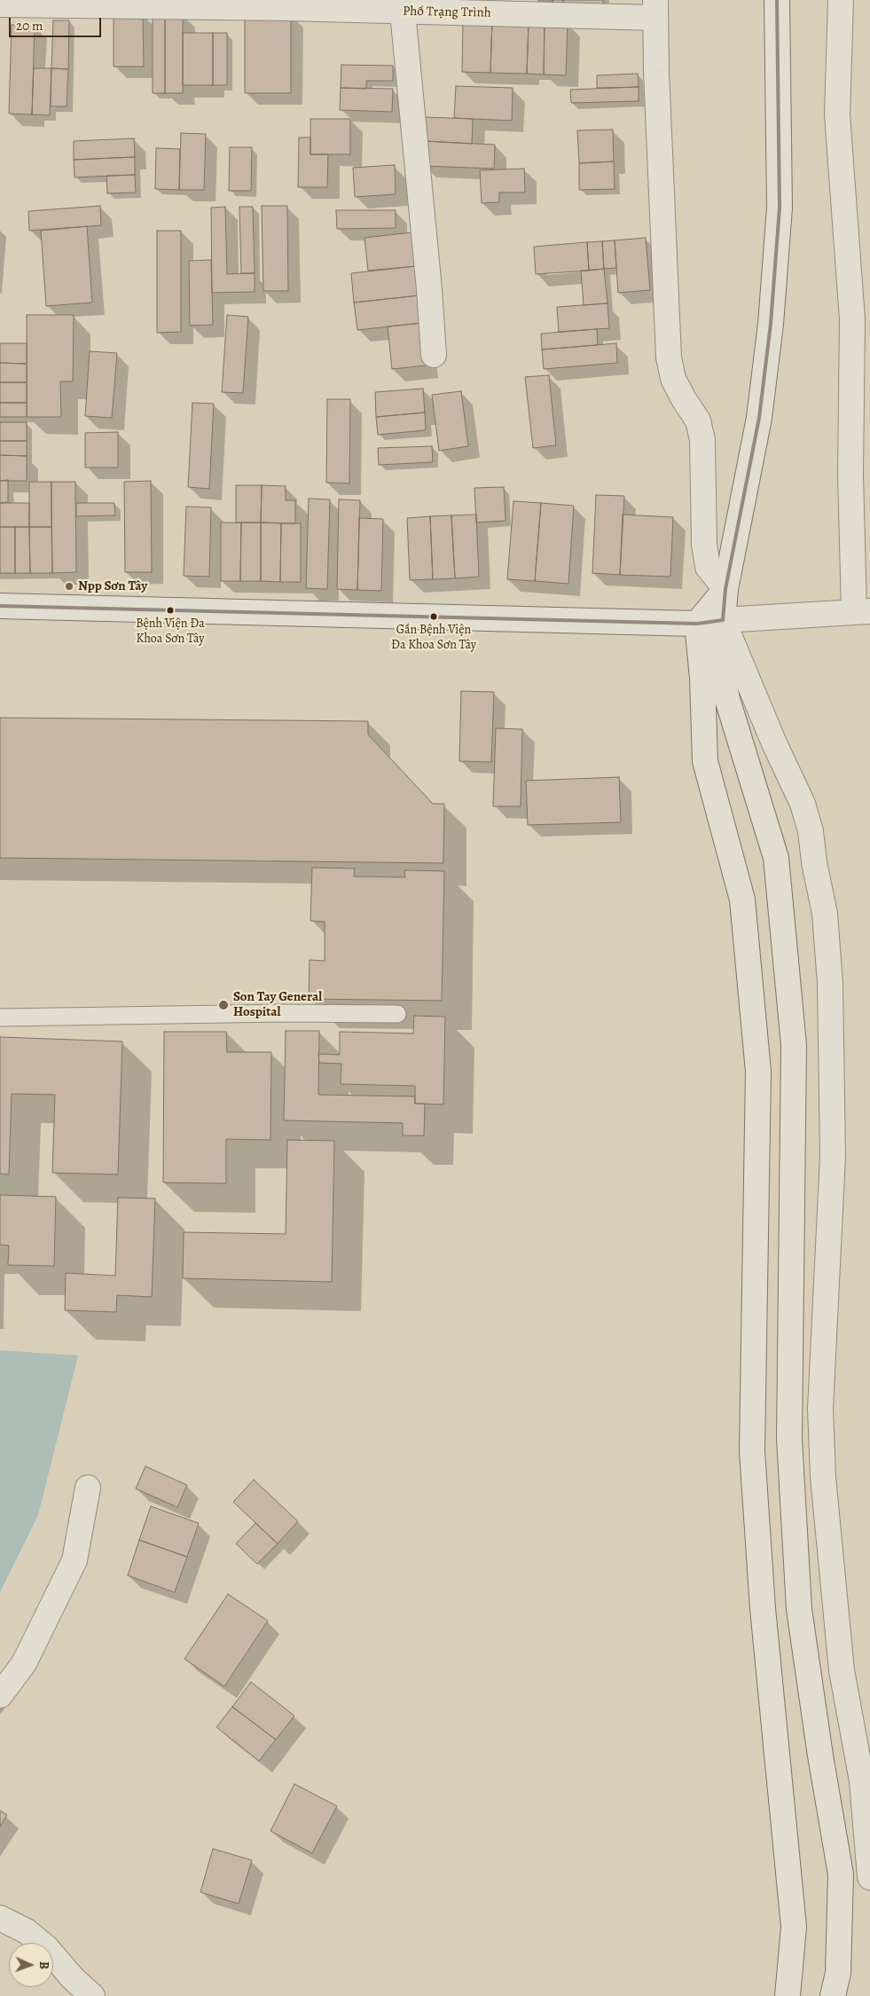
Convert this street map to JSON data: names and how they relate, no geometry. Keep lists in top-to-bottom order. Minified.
{"streets":{"main road":["Phố Trạng Trình"]},"places":["Npp Sơn Tây","Bệnh Viện Đa Khoa Sơn Tây","Gần Bệnh Viện Đa Khoa Sơn Tây","Son Tay General Hospital"],"scale_bar":"20 m","north":"right"}
